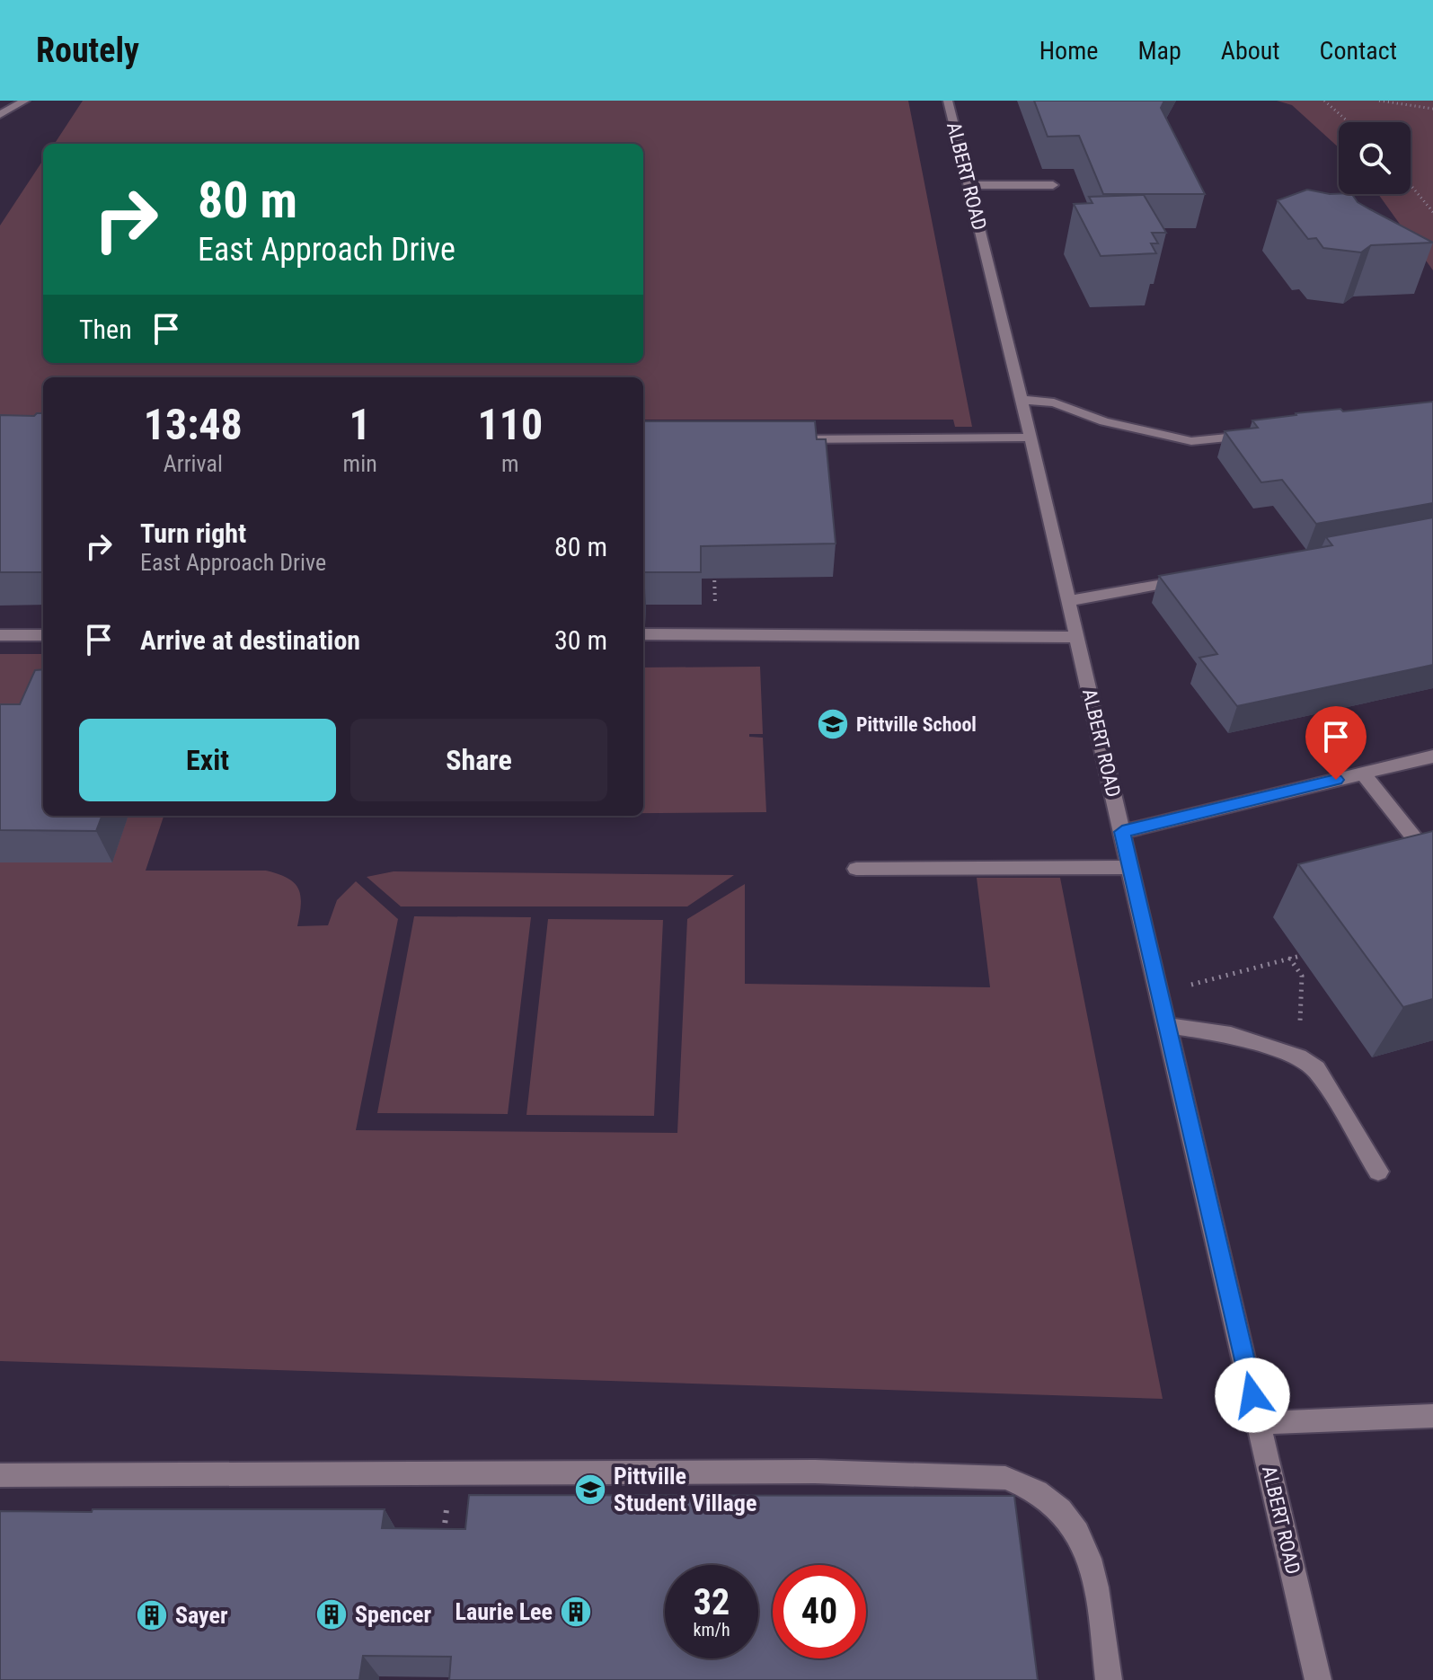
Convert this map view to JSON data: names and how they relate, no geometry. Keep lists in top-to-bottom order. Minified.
{"streets":{"street":["ALBERT ROAD"]},"places":{"school or university":["Pittville School","Pittville Student Village"],"building":["Laurie Lee","Spencer","Sayer"]},"page":{"header":"Routely","nav":["Home","Map","About","Contact"],"turn":["80 m","East Approach Drive"],"then":"Then","eta":["13:48","Arrival","1","min","110","m"],"list":[{"name":"Turn right","note":"East Approach Drive","value":"80 m"},{"name":"Arrive at destination","value":"30 m"}],"buttons":["Exit","Share"],"speed":"32 km/h","limit":"40"}}
